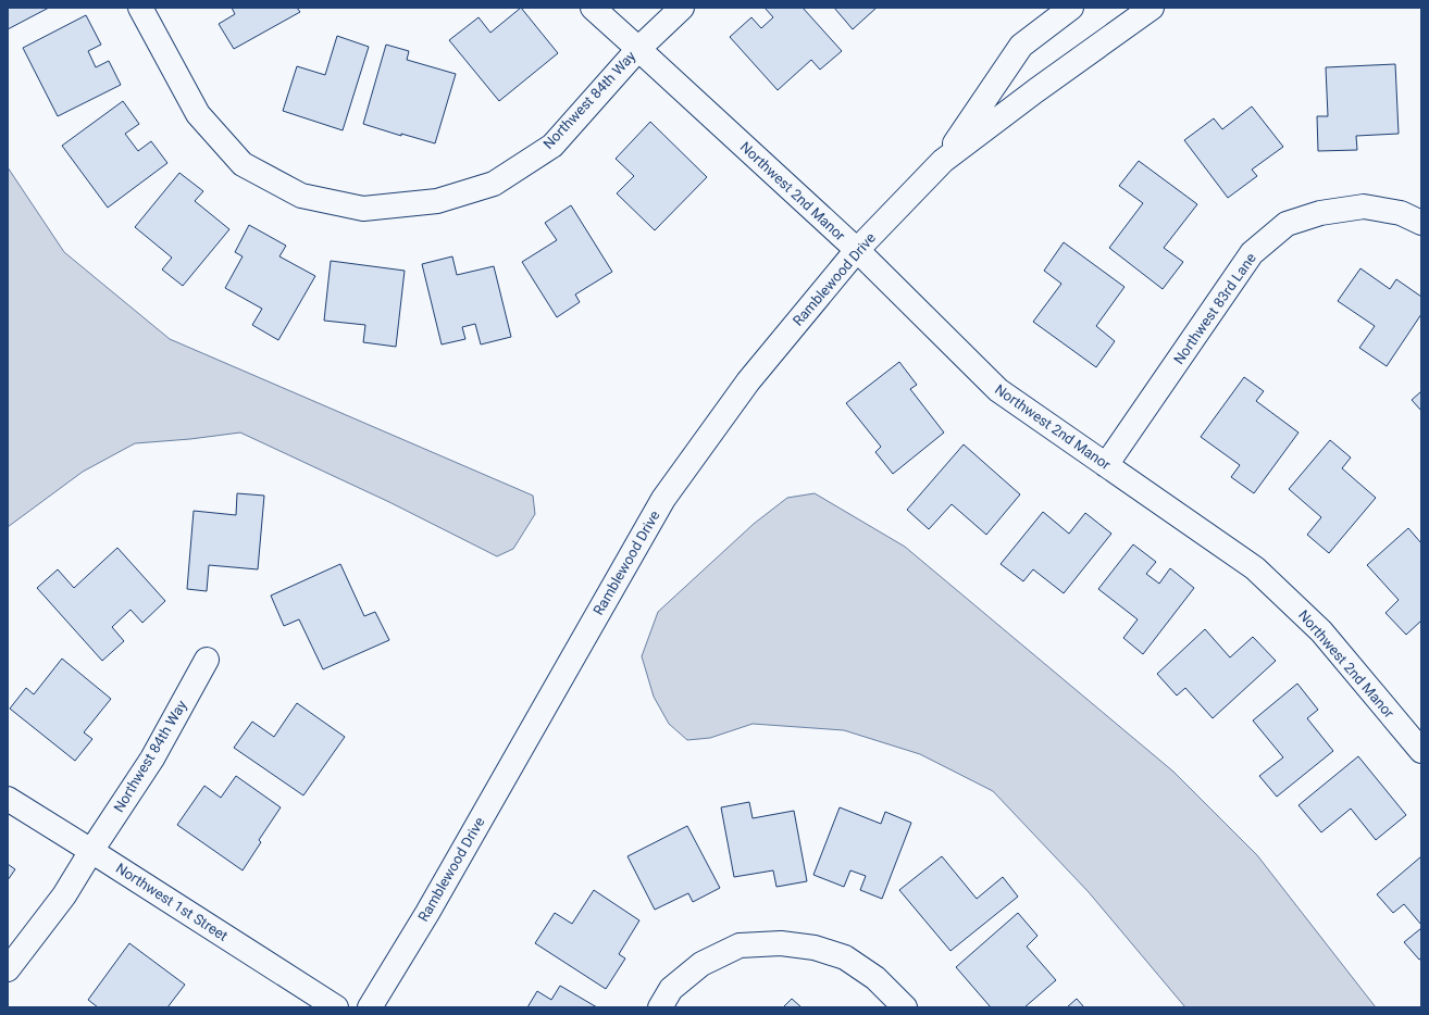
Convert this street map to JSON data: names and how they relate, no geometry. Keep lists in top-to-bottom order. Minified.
{"streets":{"street":["Northwest 84th Way","Northwest 2nd Manor","Ramblewood Drive","Northwest 83rd Lane","Northwest 1st Street"]},"crossings":[["Northwest 84th Way","Northwest 2nd Manor"],["Northwest 84th Way","Northwest 1st Street"],["Northwest 2nd Manor","Ramblewood Drive"],["Northwest 2nd Manor","Northwest 83rd Lane"]]}
